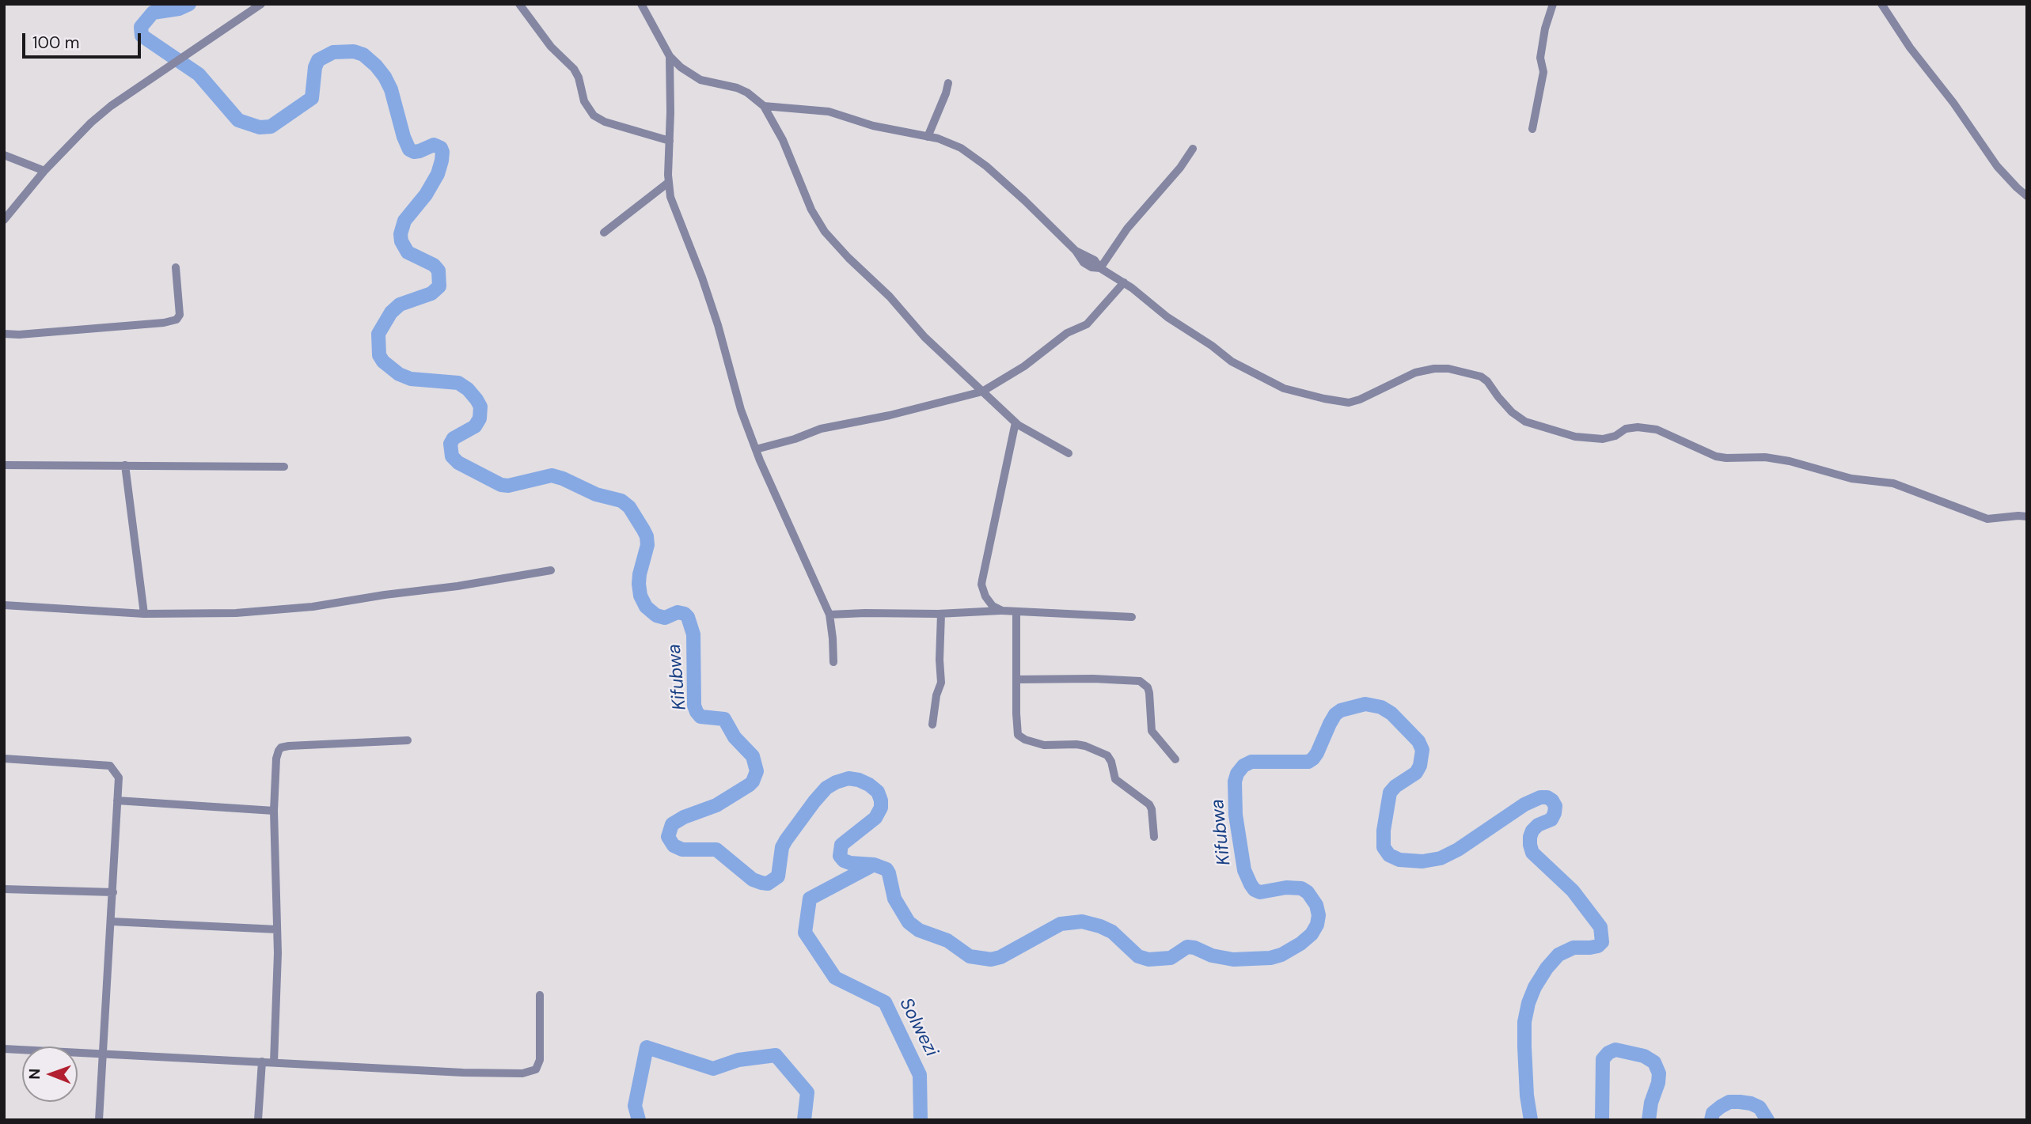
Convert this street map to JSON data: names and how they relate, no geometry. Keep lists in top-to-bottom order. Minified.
{"water":["Kifubwa","Solwezi"],"scale_bar":"100 m","north":"left"}
